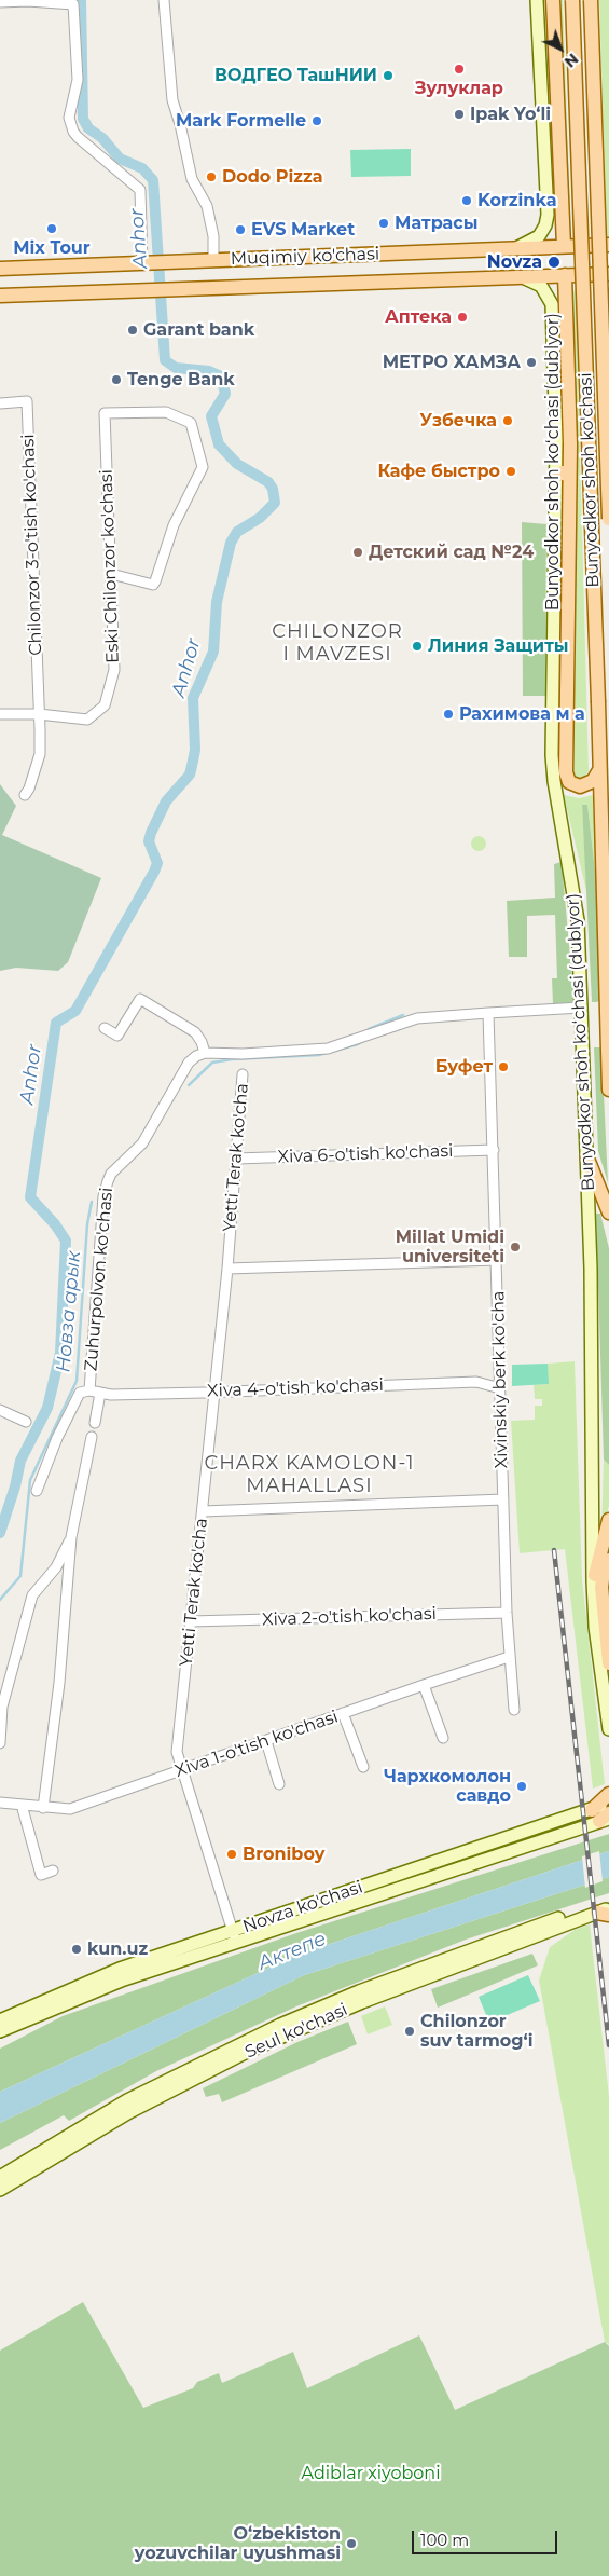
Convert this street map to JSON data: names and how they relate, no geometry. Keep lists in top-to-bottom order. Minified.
{"streets":{"main road":["Muqimiy ko'chasi","Bunyodkor shoh koʻchasi (dublyor)","Bunyodkor shoh ko'chasi","Novza ko'chasi","Seul ko'chasi"],"street":["Chilonzor 3-o'tish ko'chasi","Eski Chilonzor ko'chasi","Xiva 6-o'tish ko'chasi","Yetti Terak ko'cha","Zuhurpolvon ko'chasi","Xivinskiy berk ko'cha","Xiva 4-o'tish ko'chasi","Xiva 2-o'tish ko'chasi","Xiva 1-o'tish ko'chasi"]},"crossings":[["Muqimiy ko'chasi","Bunyodkor shoh koʻchasi (dublyor)"],["Chilonzor 3-o'tish ko'chasi","Eski Chilonzor ko'chasi"],["Xiva 6-o'tish ko'chasi","Yetti Terak ko'cha"],["Xiva 6-o'tish ko'chasi","Xivinskiy berk ko'cha"],["Yetti Terak ko'cha","Xiva 4-o'tish ko'chasi"],["Yetti Terak ko'cha","Xiva 2-o'tish ko'chasi"],["Yetti Terak ko'cha","Xiva 1-o'tish ko'chasi"],["Yetti Terak ko'cha","Novza ko'chasi"],["Zuhurpolvon ko'chasi","Xiva 4-o'tish ko'chasi"],["Xivinskiy berk ko'cha","Xiva 4-o'tish ko'chasi"],["Xivinskiy berk ko'cha","Xiva 2-o'tish ko'chasi"],["Xivinskiy berk ko'cha","Xiva 1-o'tish ko'chasi"]],"districts":["CHILONZOR I MAVZESI","CHARX KAMOLON-1 MAHALLASI"],"water":["Anhor","Новза арык","Актепе"],"parks":["Adiblar xiyoboni"],"places":["Зулуклар","ВОДГЕО ТашНИИ","Ipak Yoʻli","Mark Formelle","Dodo Pizza","Korzinka","Матрасы","Mix Tour","EVS Market","Novza","Аптека","Garant bank","МЕТРО ХАМЗА","Tenge Bank","Узбечка","Кафе быстро","Детский сад №24","Линия Защиты","Рахимова м а","Буфет","Millat Umidi universiteti","Чархкомолон савдо","Broniboy","kun.uz","Chilonzor suv tarmog‘i","Oʻzbekiston yozuvchilar uyushmasi"],"scale_bar":"100 m","north":"bottom right"}
